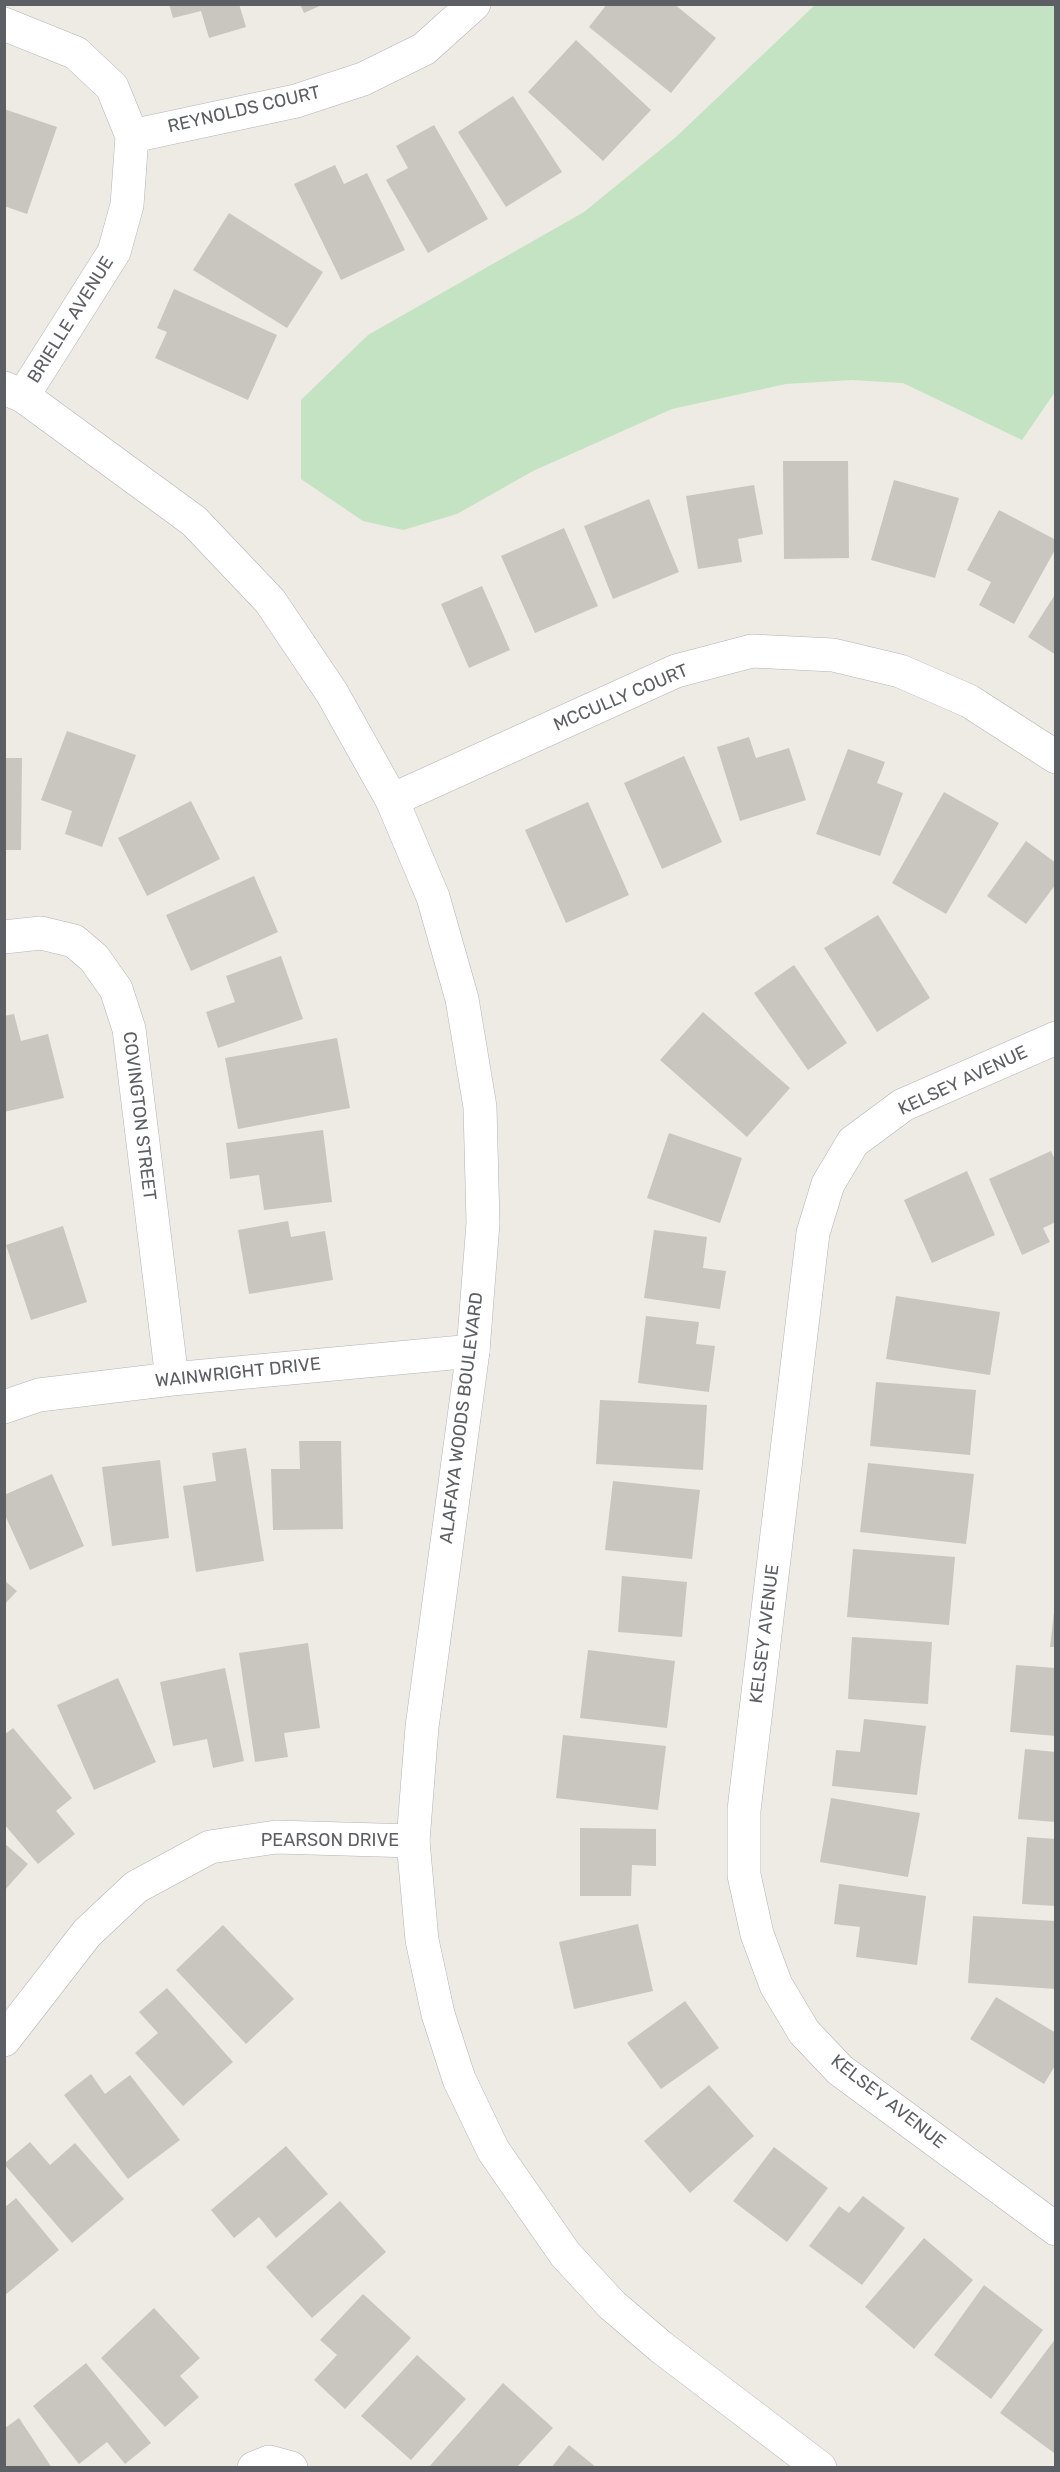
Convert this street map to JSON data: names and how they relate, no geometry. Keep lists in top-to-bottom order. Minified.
{"streets":{"street":["REYNOLDS COURT","BRIELLE AVENUE","MCCULLY COURT","KELSEY AVENUE","COVINGTON STREET","WAINWRIGHT DRIVE","ALAFAYA WOODS BOULEVARD","PEARSON DRIVE"]},"crossings":[["REYNOLDS COURT","BRIELLE AVENUE"],["BRIELLE AVENUE","ALAFAYA WOODS BOULEVARD"],["MCCULLY COURT","ALAFAYA WOODS BOULEVARD"],["COVINGTON STREET","WAINWRIGHT DRIVE"],["WAINWRIGHT DRIVE","ALAFAYA WOODS BOULEVARD"],["ALAFAYA WOODS BOULEVARD","PEARSON DRIVE"]]}
